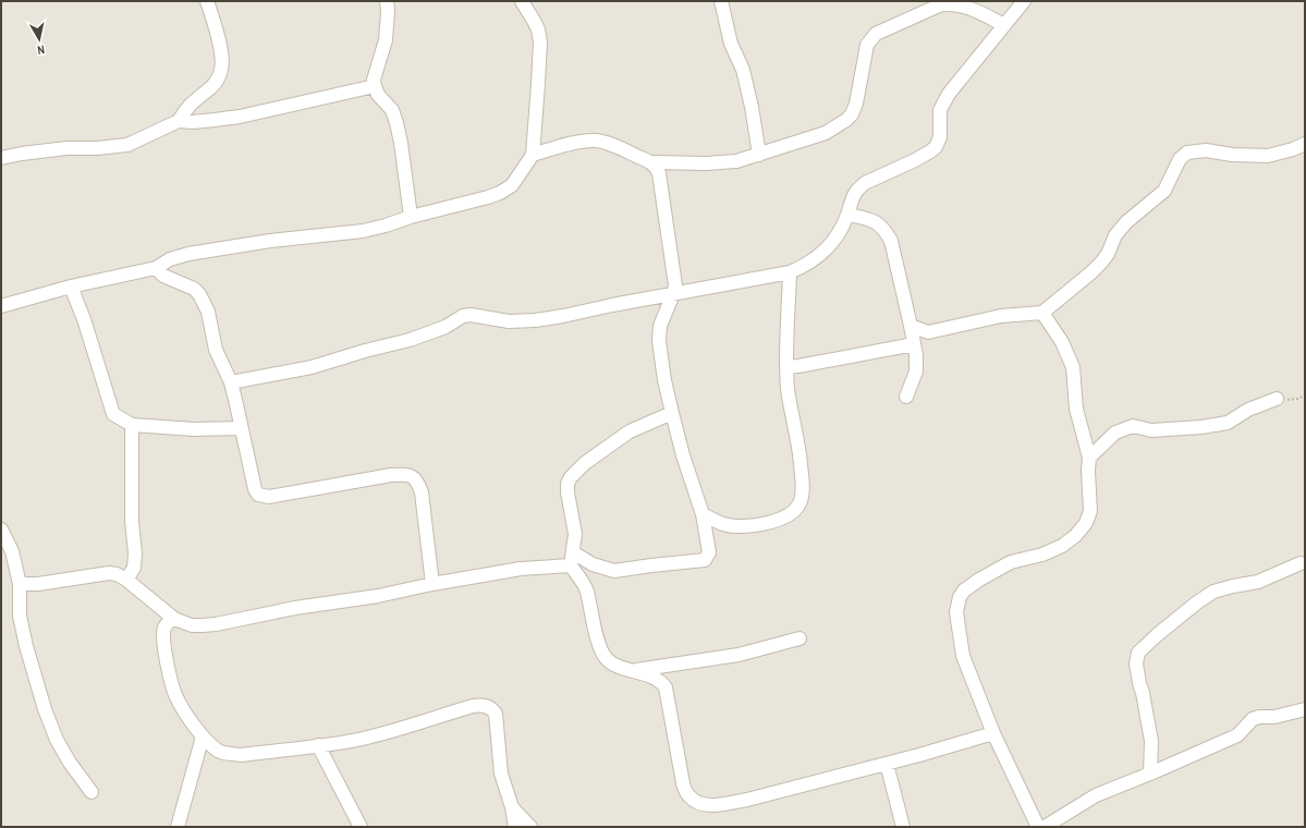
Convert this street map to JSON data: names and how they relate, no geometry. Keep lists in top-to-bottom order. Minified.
{"north":"bottom"}
